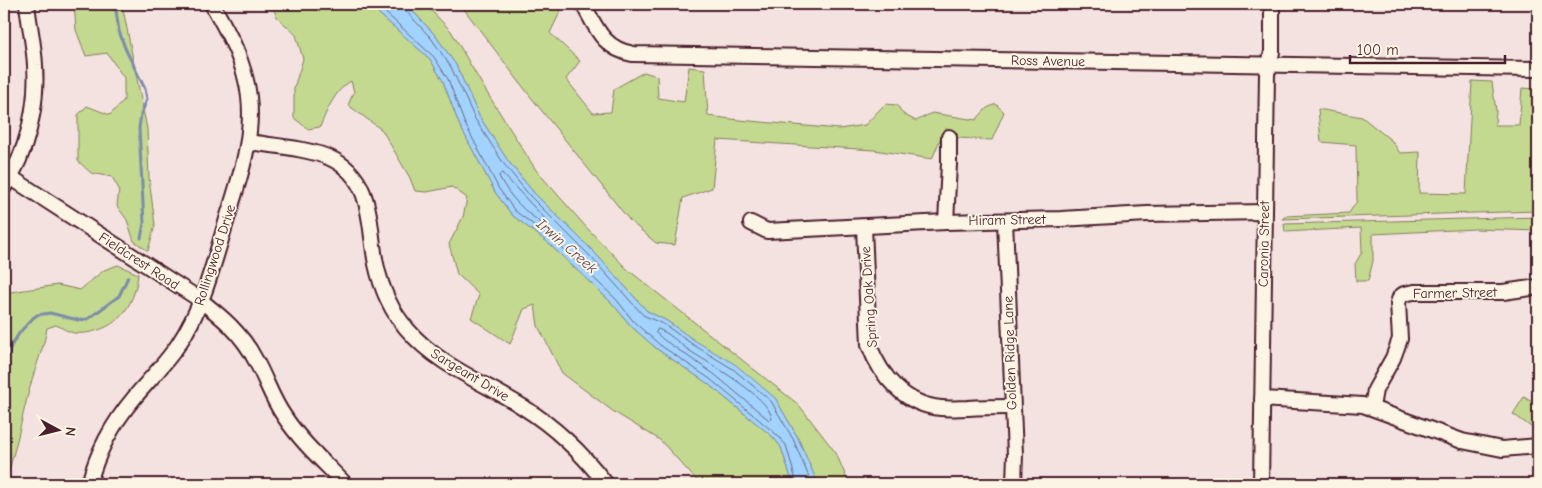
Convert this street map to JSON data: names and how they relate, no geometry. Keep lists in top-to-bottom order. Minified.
{"streets":{"street":["Ross Avenue","Hiram Street","Caronia Street","Rollingwood Drive","Fieldcrest Road","Farmer Street","Spring Oak Drive","Golden Ridge Lane","Sargeant Drive"]},"crossings":[["Ross Avenue","Caronia Street"],["Hiram Street","Caronia Street"],["Hiram Street","Spring Oak Drive"],["Hiram Street","Golden Ridge Lane"],["Rollingwood Drive","Fieldcrest Road"],["Rollingwood Drive","Sargeant Drive"],["Spring Oak Drive","Golden Ridge Lane"]],"water":["Irwin Creek"],"scale_bar":"100 m","north":"right"}
